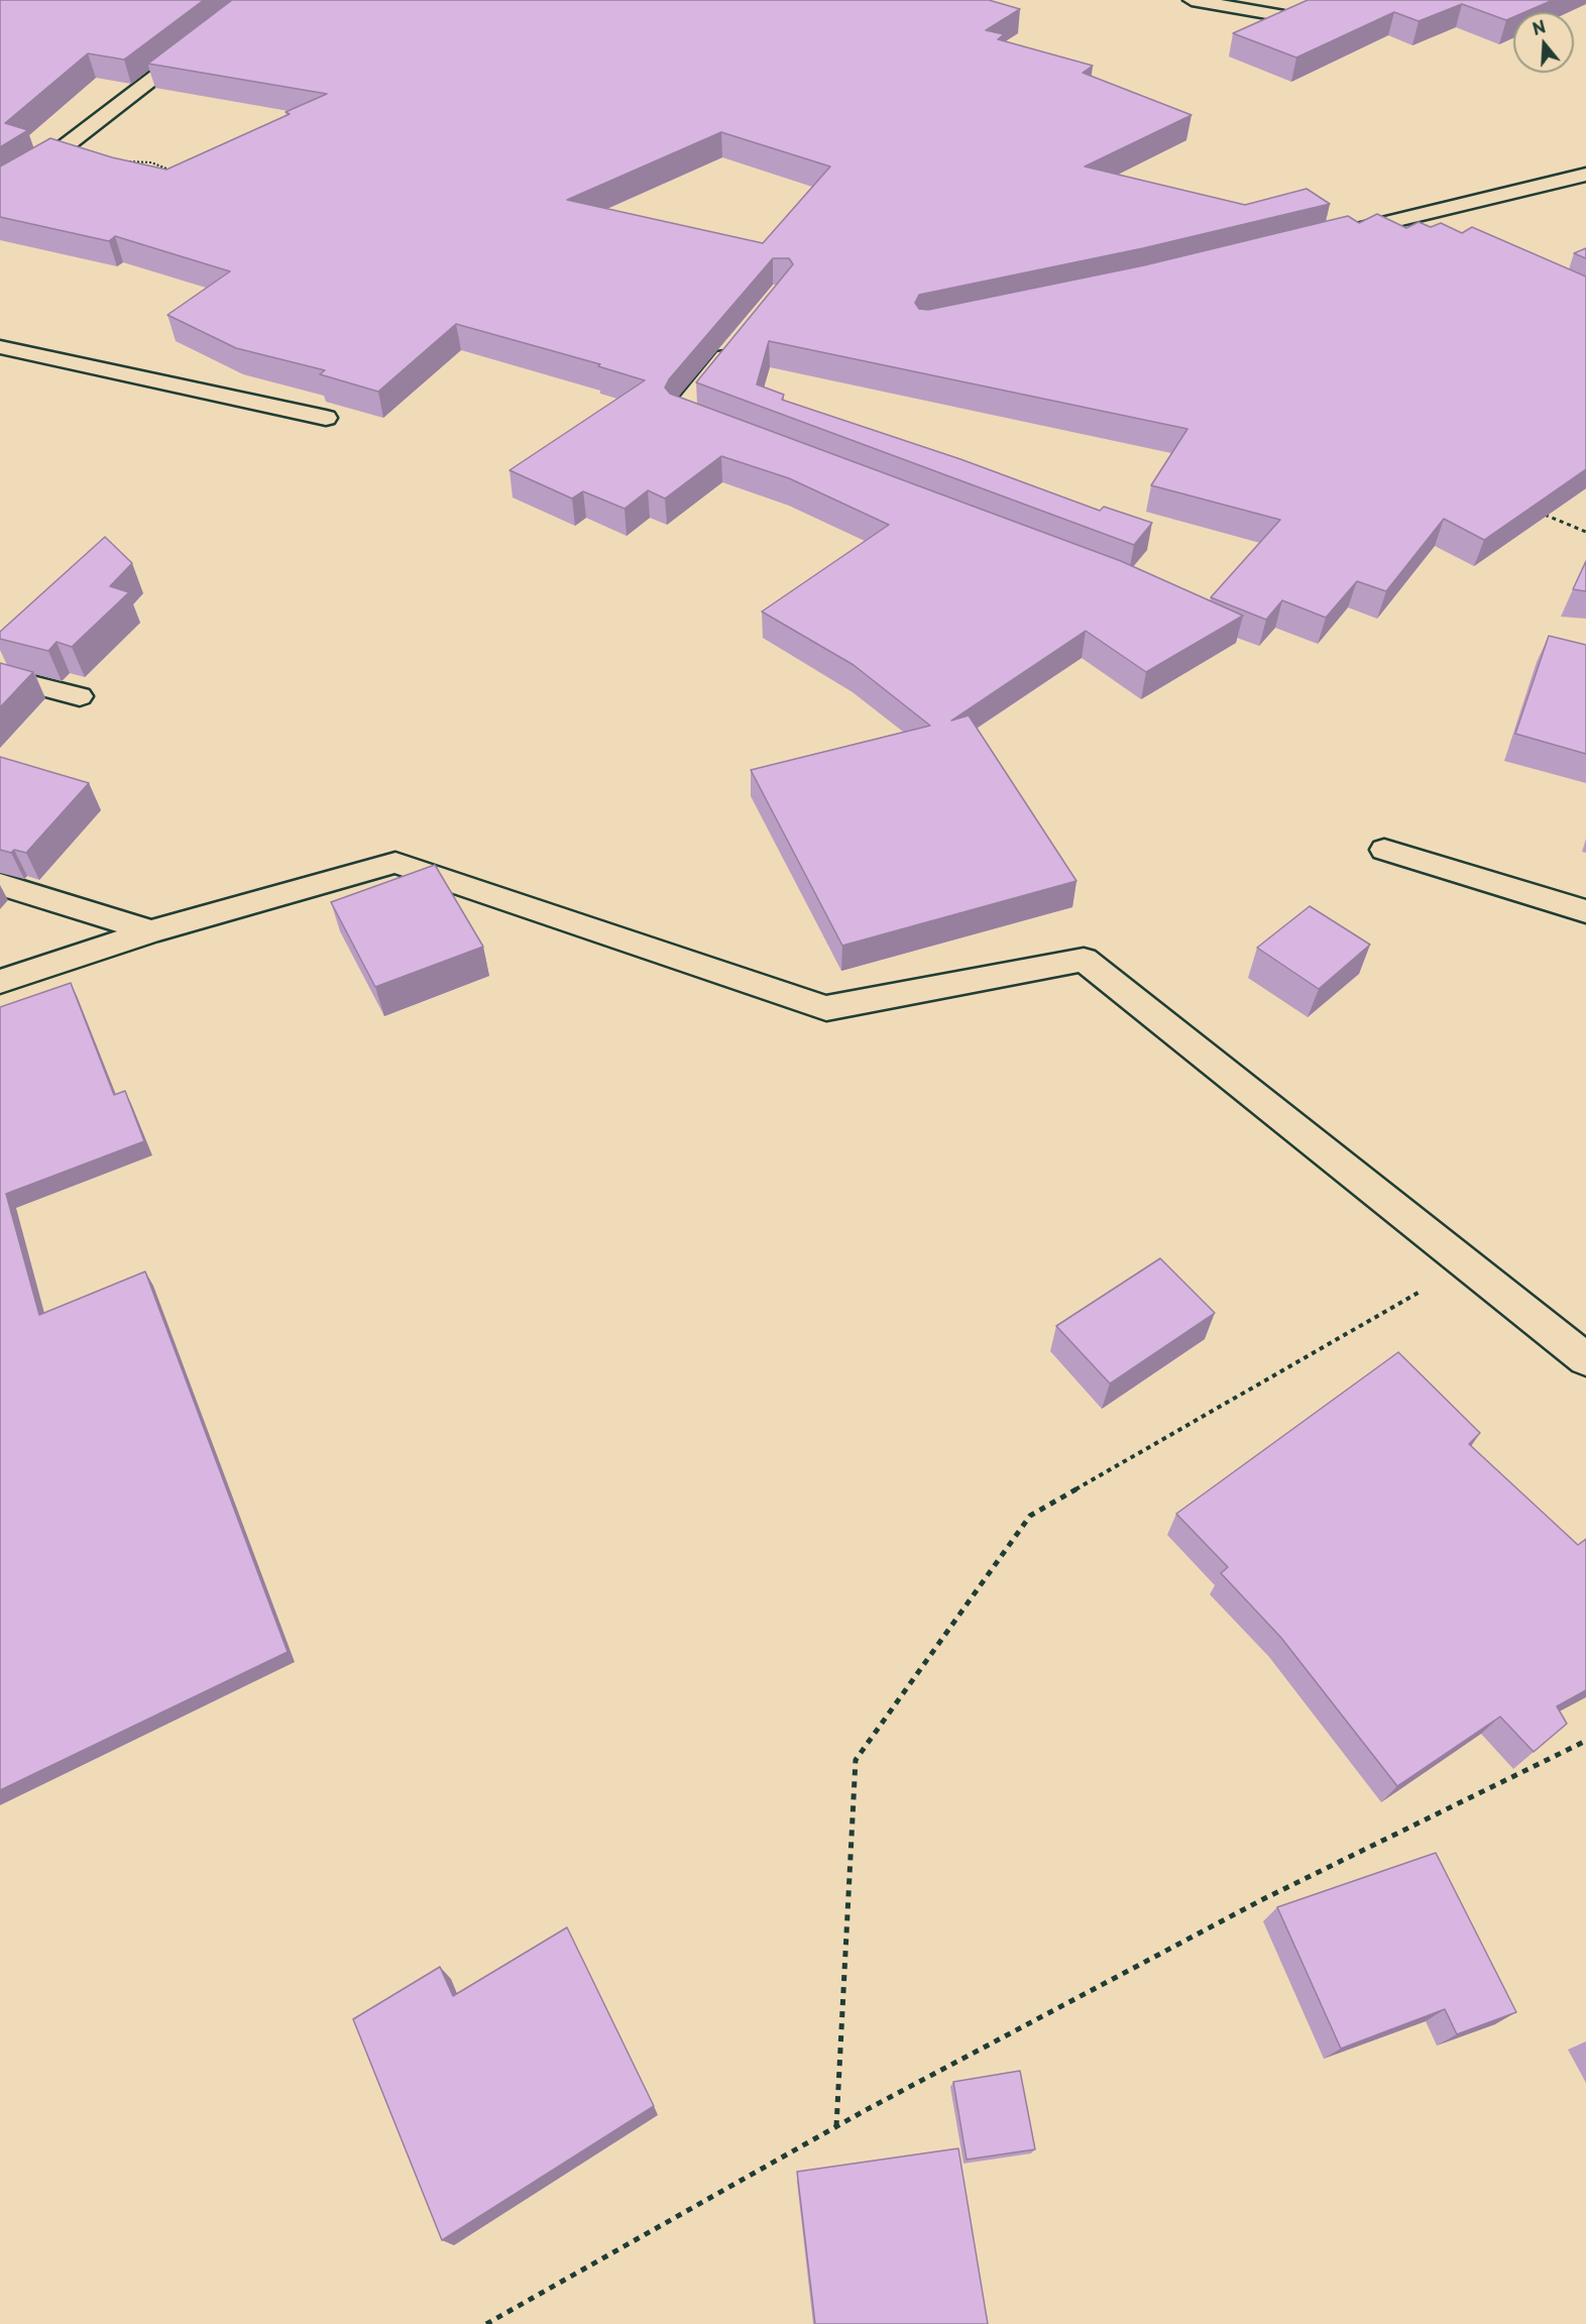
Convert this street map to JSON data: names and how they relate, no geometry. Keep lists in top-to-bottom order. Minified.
{"north":"top"}
